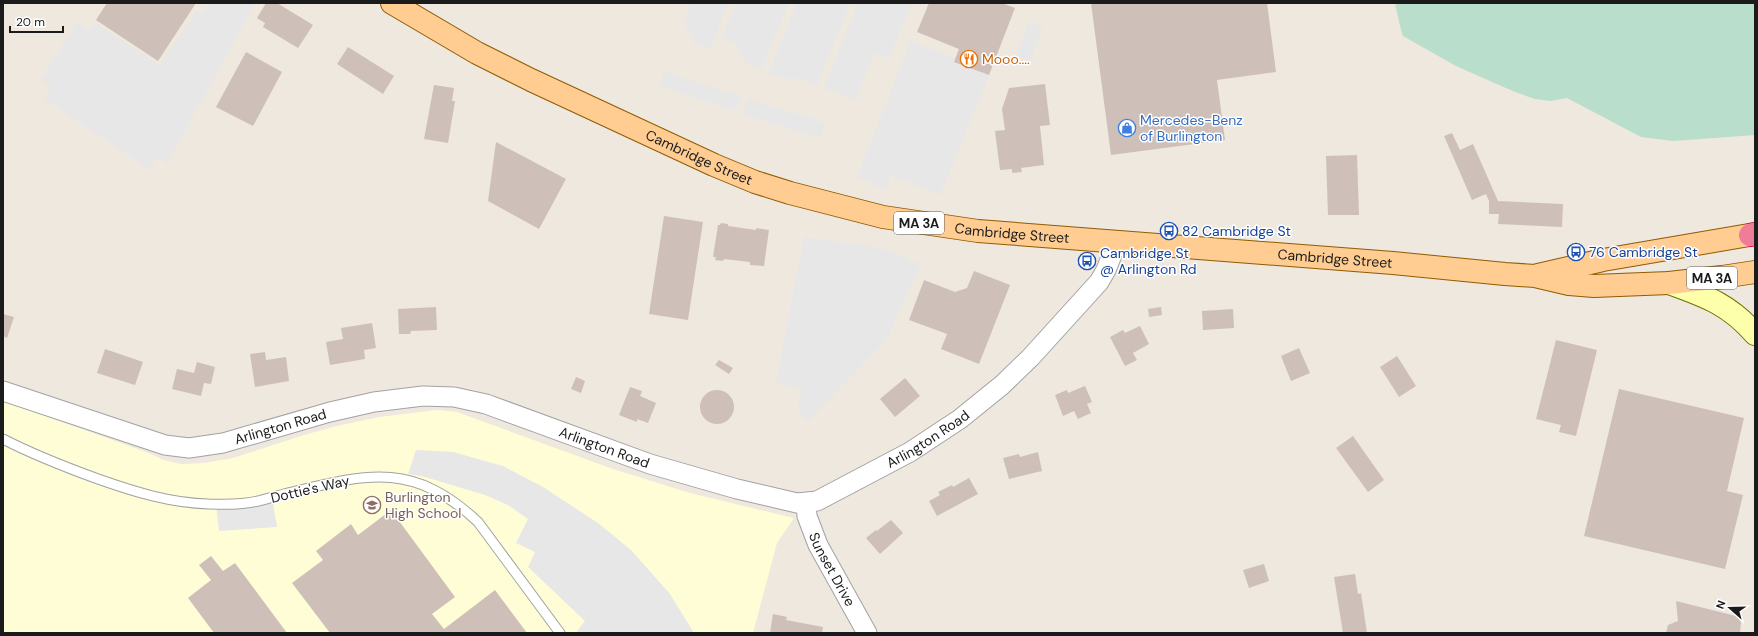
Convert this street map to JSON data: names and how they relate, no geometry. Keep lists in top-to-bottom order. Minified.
{"streets":{"main road":["Cambridge Street","MA 3A"],"street":["Arlington Road","Sunset Drive"],"lane":["Dottie's Way"]},"crossings":[["Cambridge Street","Arlington Road"],["Arlington Road","Sunset Drive"]],"places":{"restaurant":["Mooo...."],"shop":["Mercedes-Benz of Burlington"],"bus stop":["82 Cambridge St","76 Cambridge St","Cambridge St @ Arlington Rd"],"school or university":["Burlington High School"]},"scale_bar":"20 m","north":"left"}
